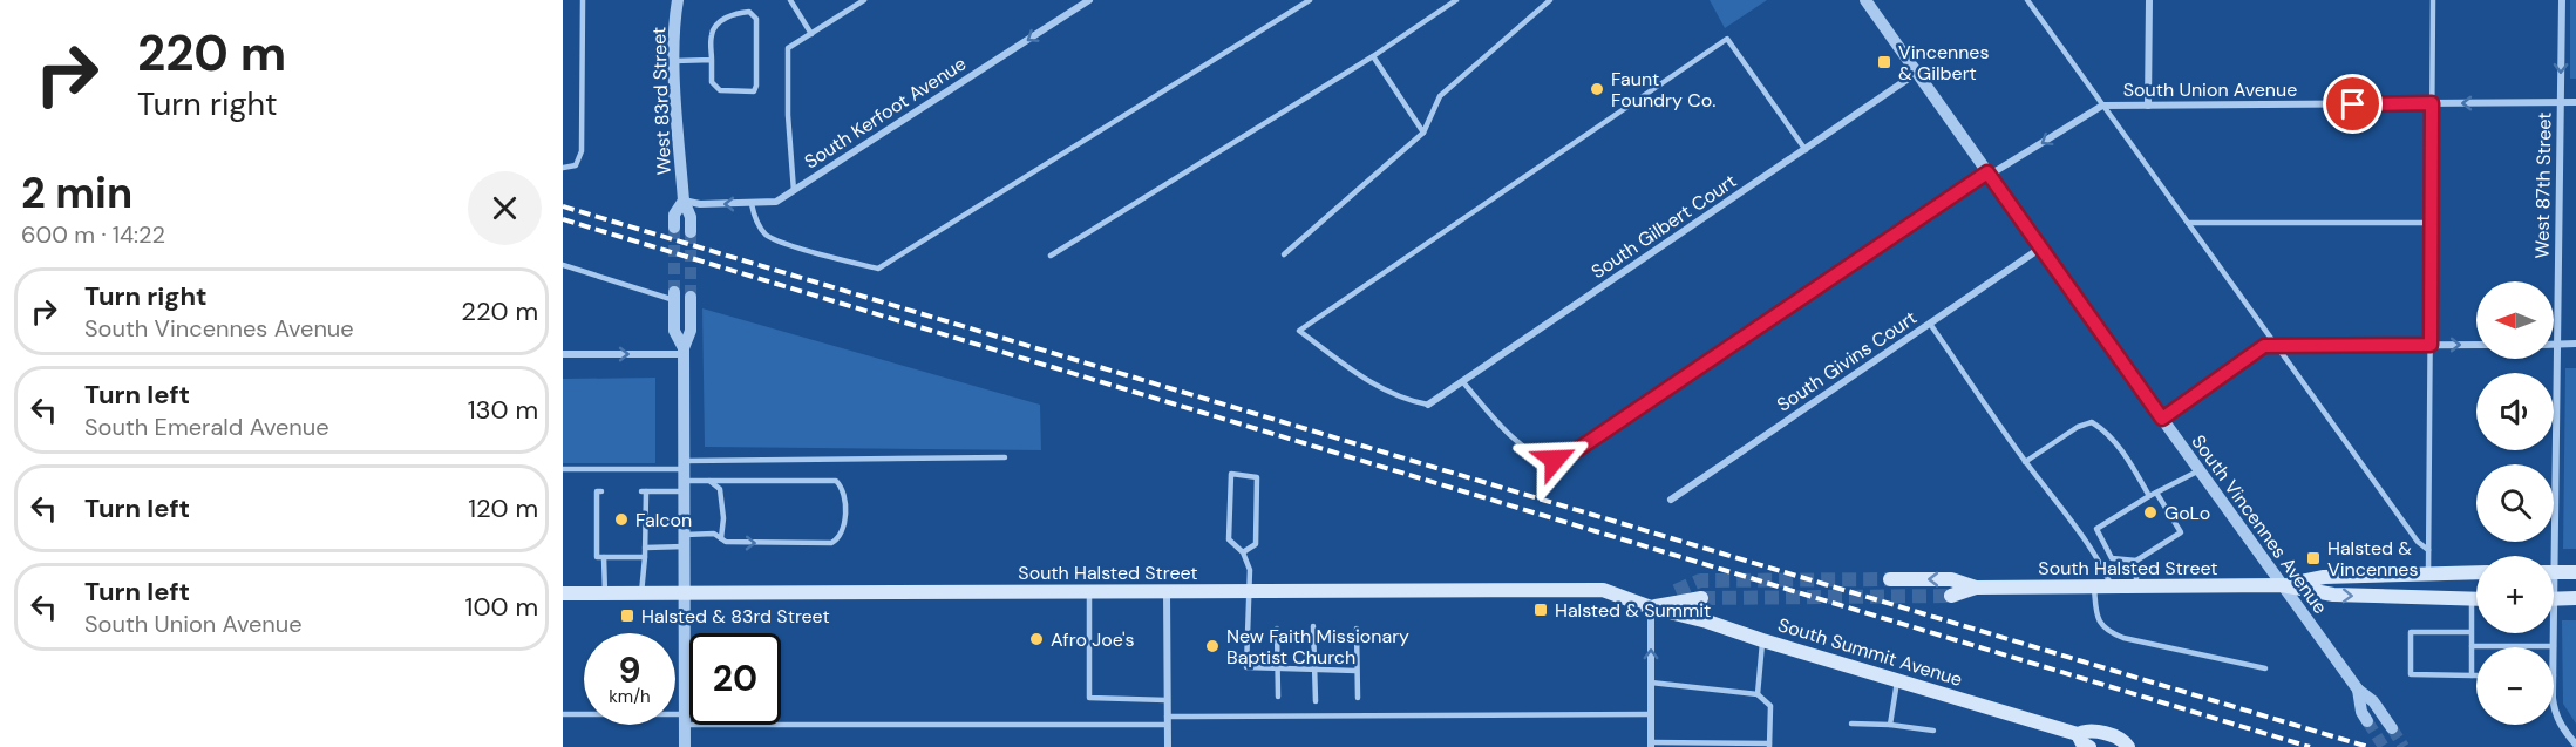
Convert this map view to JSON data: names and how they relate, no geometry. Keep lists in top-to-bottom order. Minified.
{"streets":{"main road":["South Halsted Street","South Summit Avenue"],"street":["South Union Avenue","West 83rd Street","South Kerfoot Avenue","West 87th Street","South Gilbert Court","South Givins Court","South Vincennes Avenue"]},"crossings":[["South Union Avenue","West 87th Street"],["South Union Avenue","South Vincennes Avenue"],["West 83rd Street","South Kerfoot Avenue"],["South Gilbert Court","South Vincennes Avenue"],["South Givins Court","South Vincennes Avenue"],["South Vincennes Avenue","South Halsted Street"],["South Halsted Street","South Summit Avenue"]],"one_way":["South Union Avenue","South Kerfoot Avenue"],"places":{"transit":["Vincennes & Gilbert","Halsted & Vincennes","Halsted & Summit","Halsted & 83rd Street"],"other":["Faunt Foundry Co.","GoLo","Falcon","Afro Joe's","New Faith Missionary Baptist Church"]},"north":"left","page":{"turn":["220 m","Turn right"],"heading":["2 min","600 m · 14:22"],"list":[{"name":"Turn right","note":"South Vincennes Avenue","value":"220 m"},{"name":"Turn left","note":"South Emerald Avenue","value":"130 m"},{"name":"Turn left","value":"120 m"},{"name":"Turn left","note":"South Union Avenue","value":"100 m"}],"map_buttons":["+","−"],"speed":"9 km/h","limit":"20"}}
